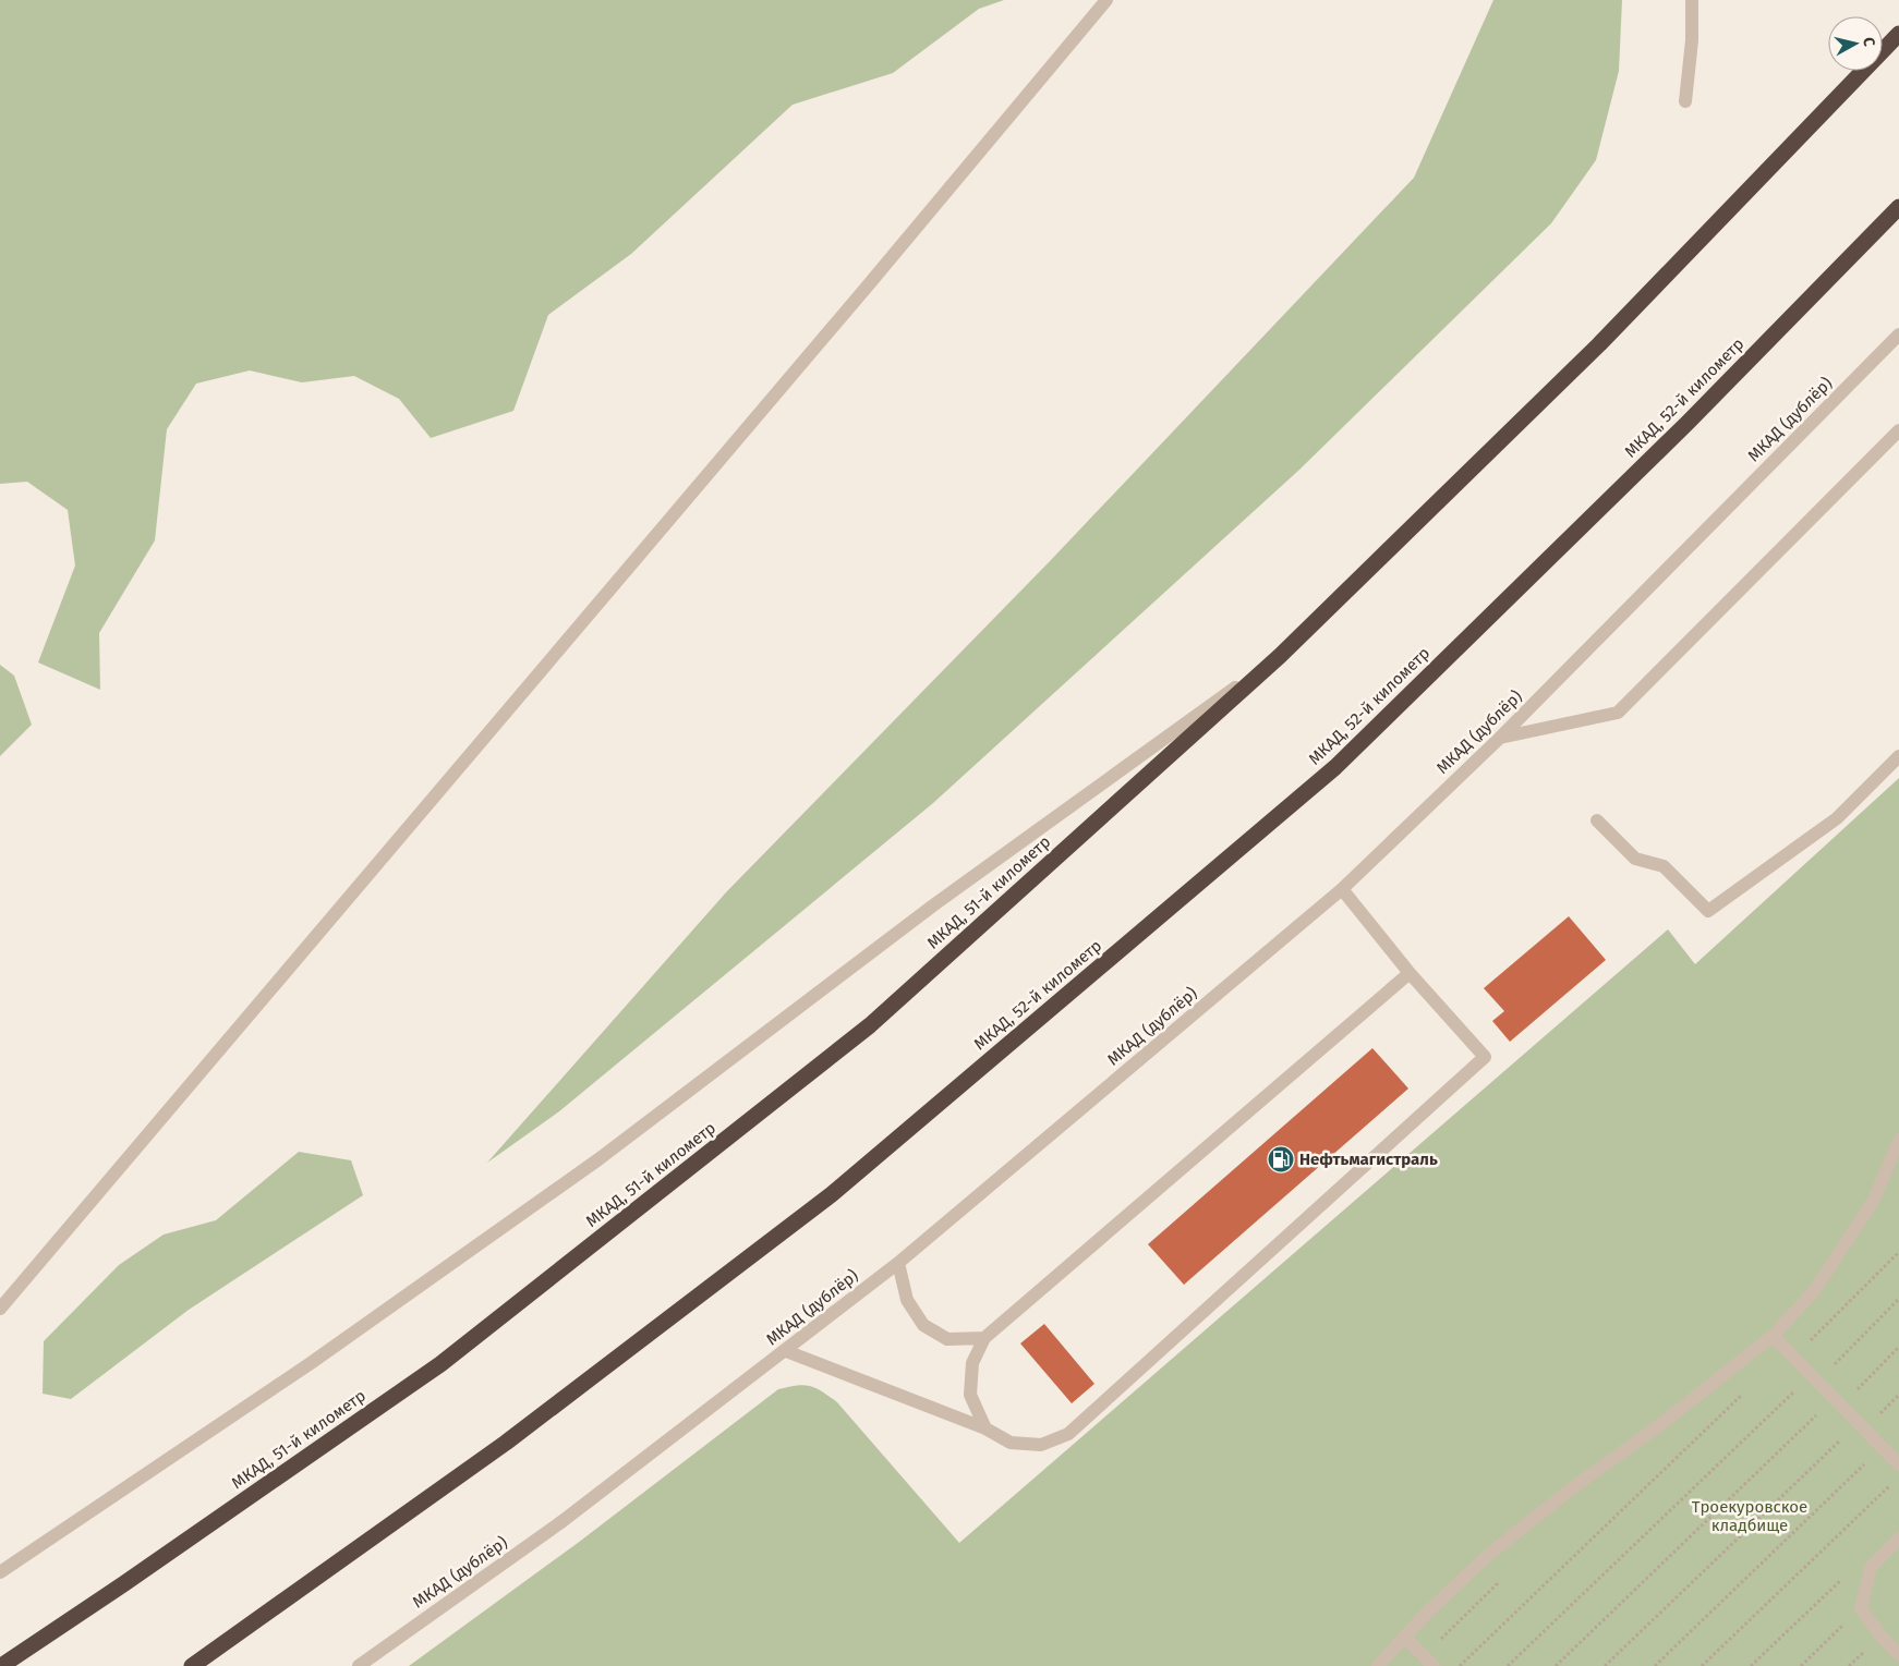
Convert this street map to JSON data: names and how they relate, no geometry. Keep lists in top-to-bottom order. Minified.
{"streets":{"highway":["МКАД, 52-й километр","МКАД, 51-й километр"],"street":["МКАД (дублёр)"]},"parks":["Троекуровское кладбище"],"places":{"fuel station":["Нефтьмагистраль"]},"north":"right"}
